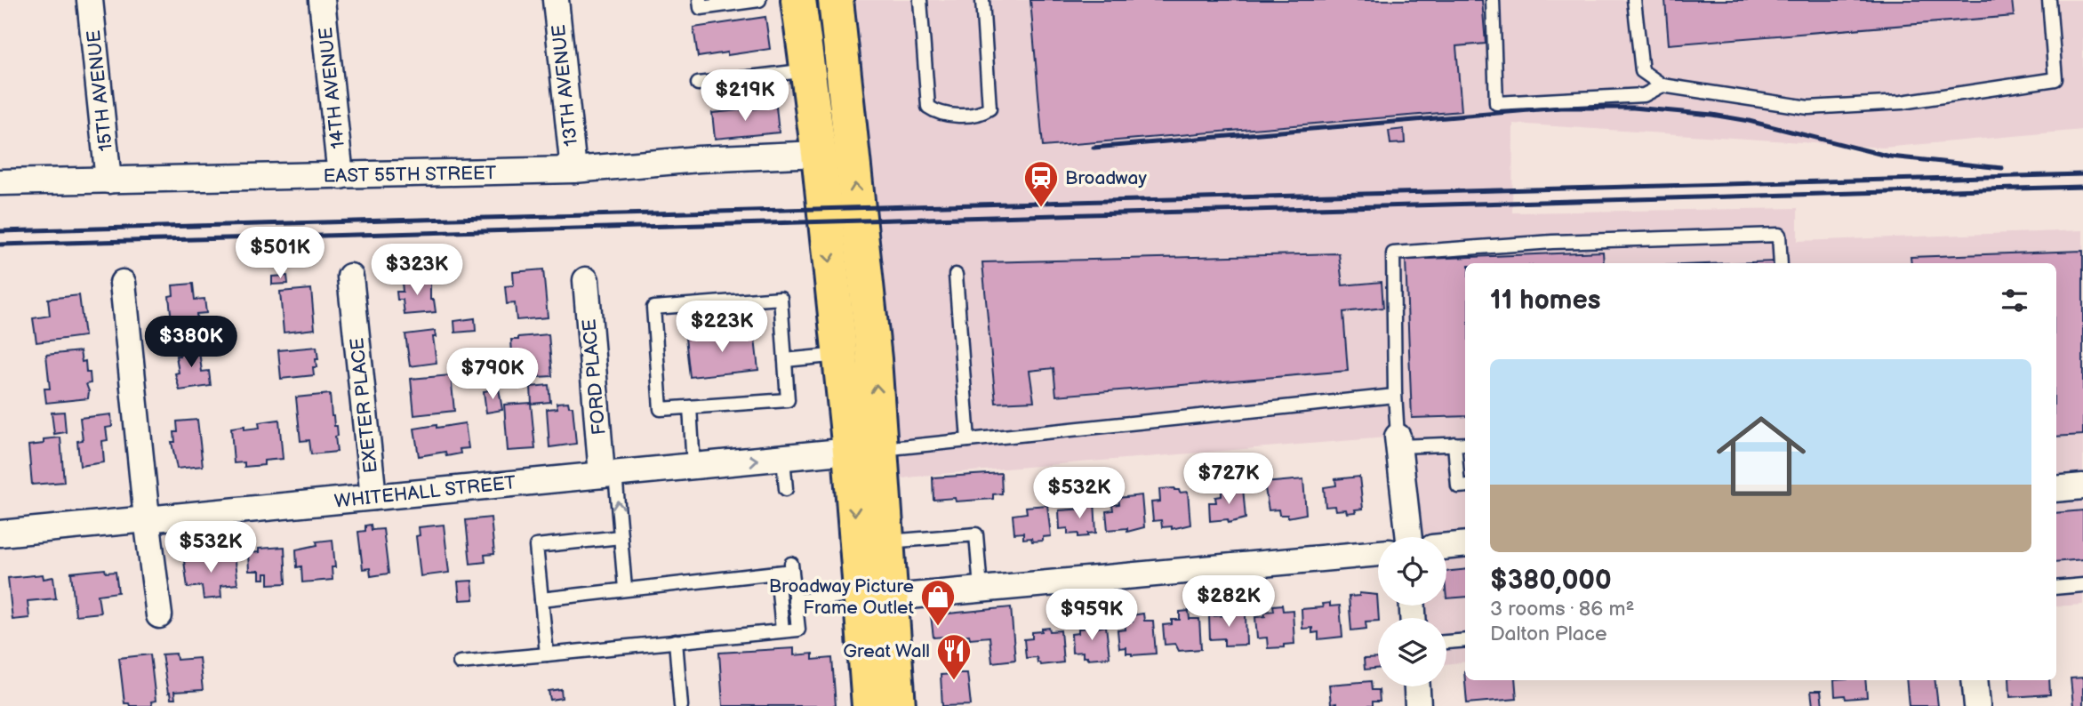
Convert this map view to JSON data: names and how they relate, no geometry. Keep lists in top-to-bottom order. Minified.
{"streets":{"street":["13TH AVENUE","14TH AVENUE","15TH AVENUE","EAST 55TH STREET","FORD PLACE","EXETER PLACE","WHITEHALL STREET"]},"crossings":[["13TH AVENUE","EAST 55TH STREET"],["14TH AVENUE","EAST 55TH STREET"],["15TH AVENUE","EAST 55TH STREET"],["FORD PLACE","WHITEHALL STREET"],["EXETER PLACE","WHITEHALL STREET"]],"places":{"station":["Broadway"],"shop":["Broadway Picture Frame Outlet"],"restaurant":["Great Wall"]},"page":{"price":["$219K","$501K","$323K","$223K","$380K","$790K","$727K","$532K","$532K","$282K","$959K"],"heading":"11 homes","list":[{"name":"$380,000","note":"3 rooms · 86 m² · Dalton Place"}]}}
